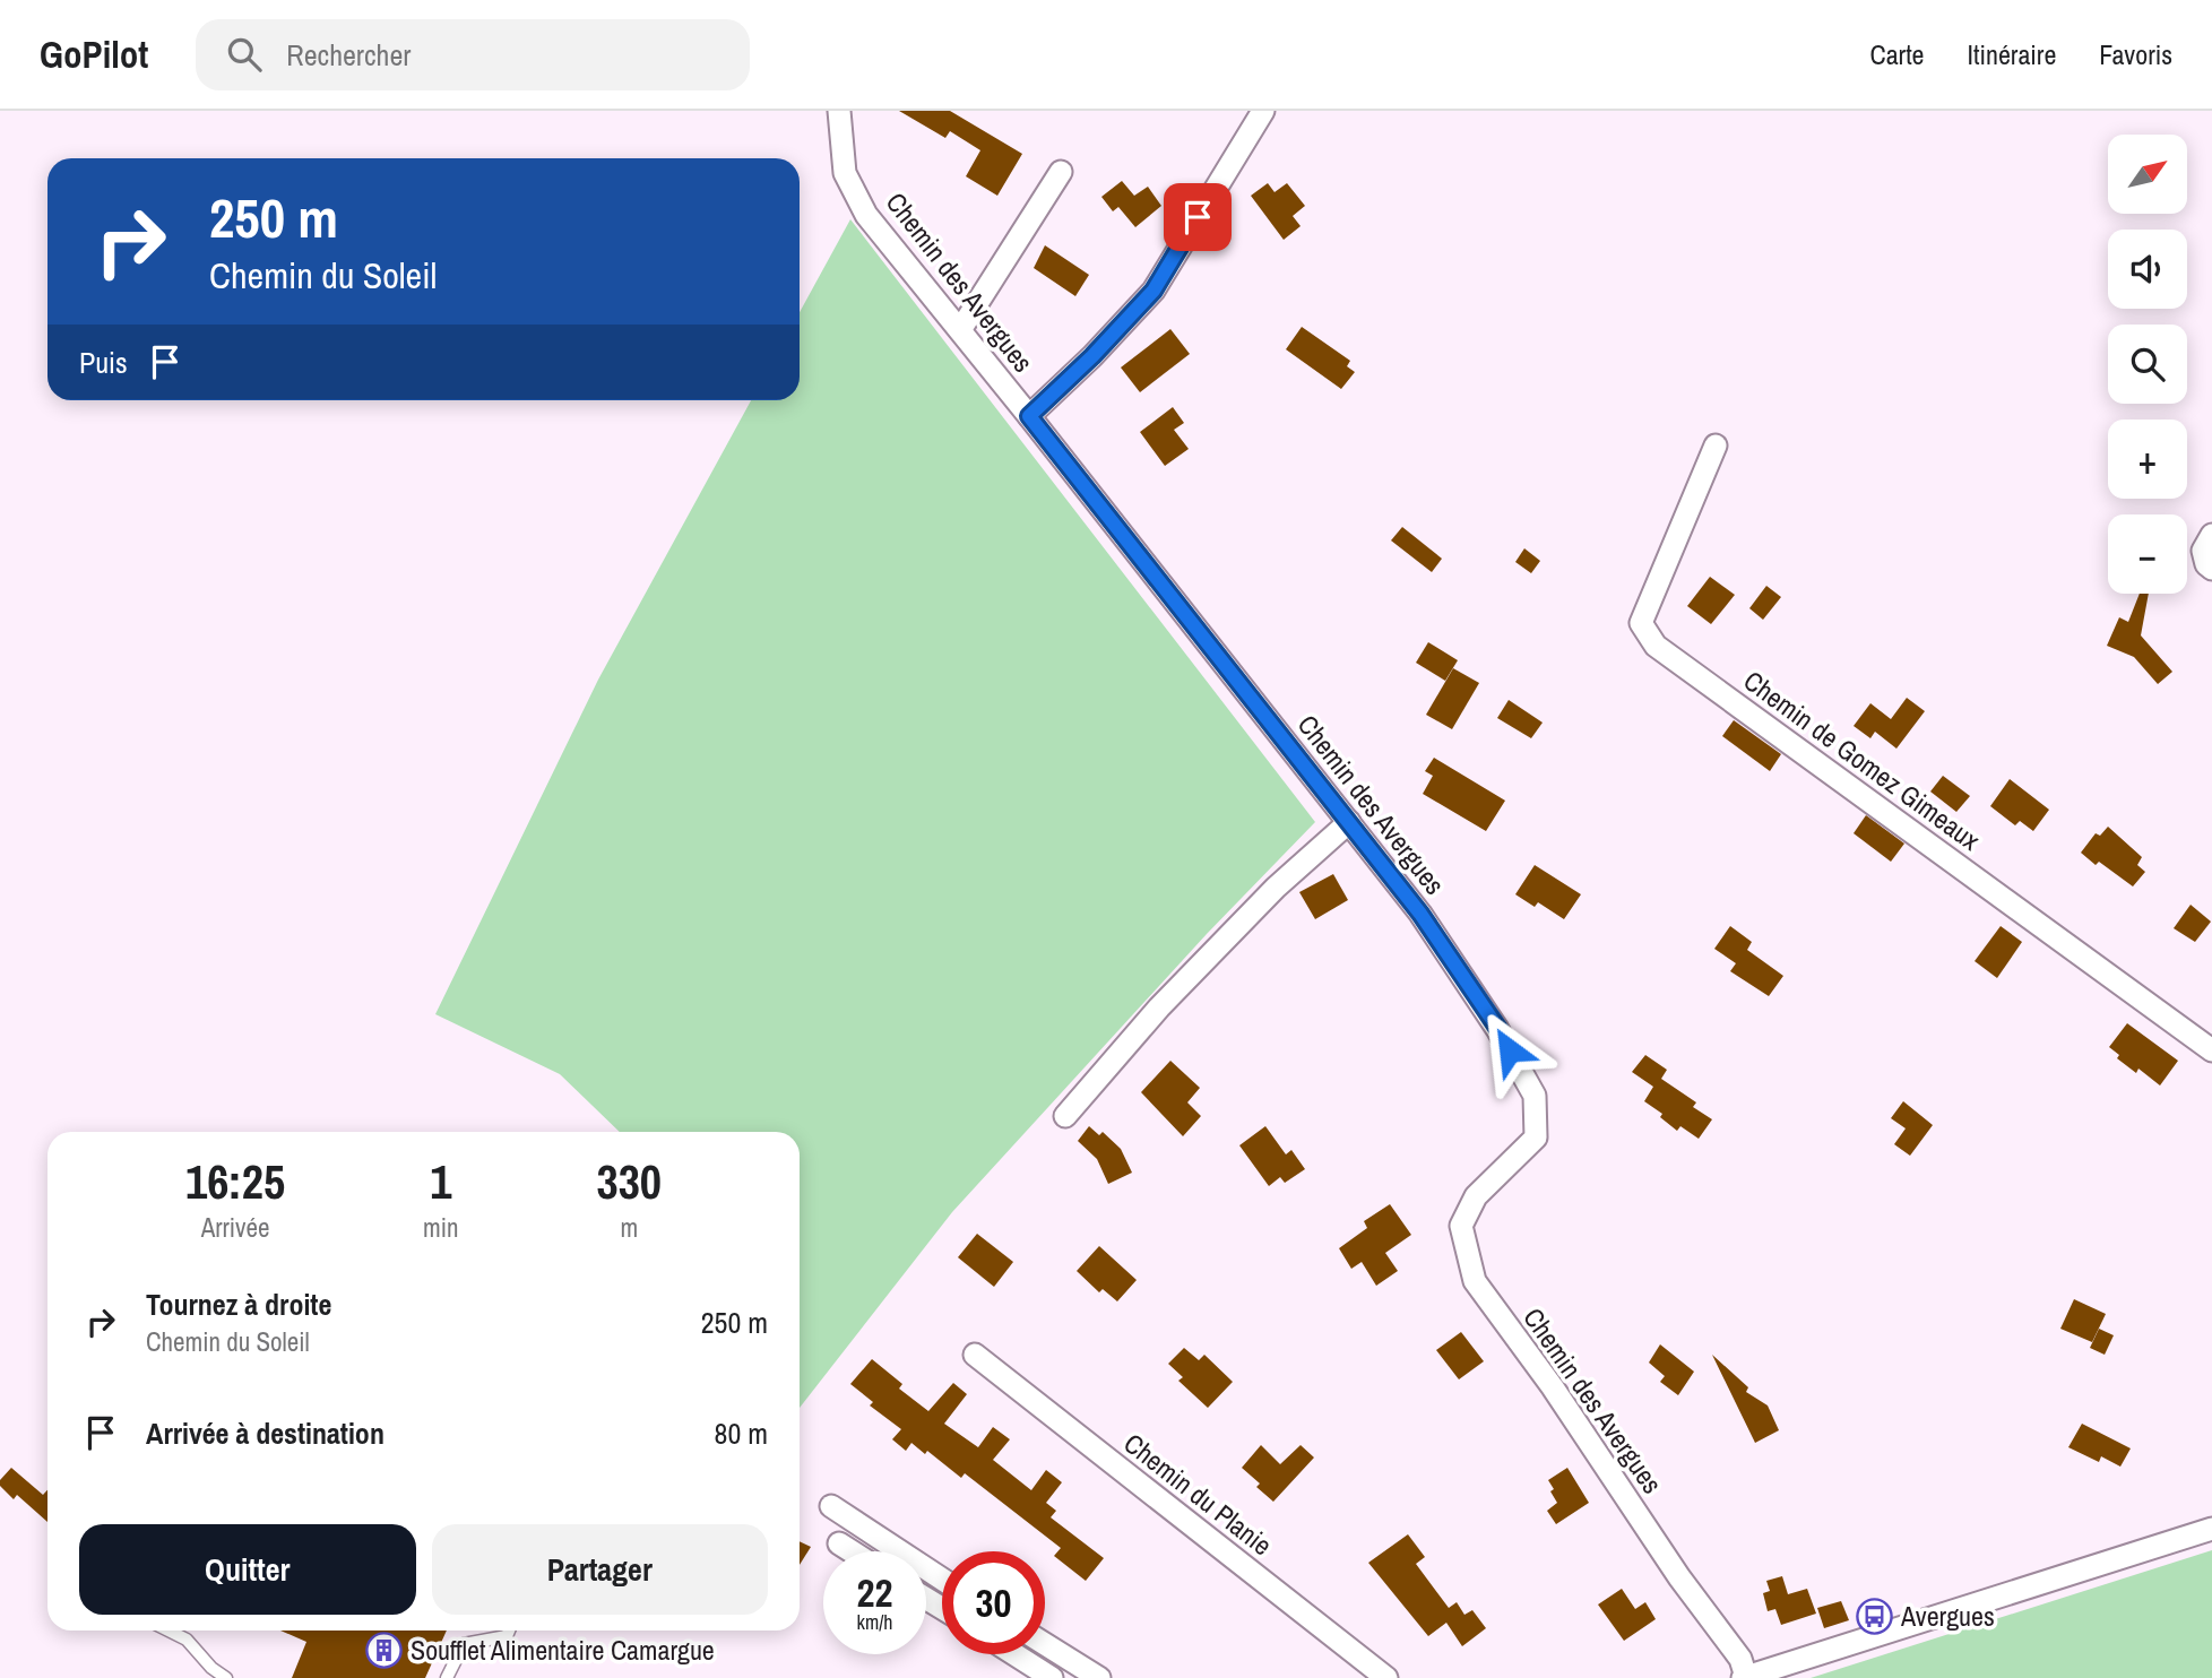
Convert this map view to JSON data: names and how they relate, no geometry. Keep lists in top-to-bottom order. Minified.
{"streets":{"street":["Chemin des Avergues","Chemin de Gomez Gimeaux","Chemin du Planie"]},"places":{"bus stop":["Avergues"],"building":["Soufflet Alimentaire Camargue"]},"north":"top right","page":{"header":"GoPilot","search":"Rechercher","nav":["Carte","Itinéraire","Favoris"],"map_buttons":["+","−"],"turn":["250 m","Chemin du Soleil"],"then":"Puis","eta":["16:25","Arrivée","1","min","330","m"],"list":[{"name":"Tournez à droite","note":"Chemin du Soleil","value":"250 m"},{"name":"Arrivée à destination","value":"80 m"}],"buttons":["Quitter","Partager"],"speed":"22 km/h","limit":"30"}}
